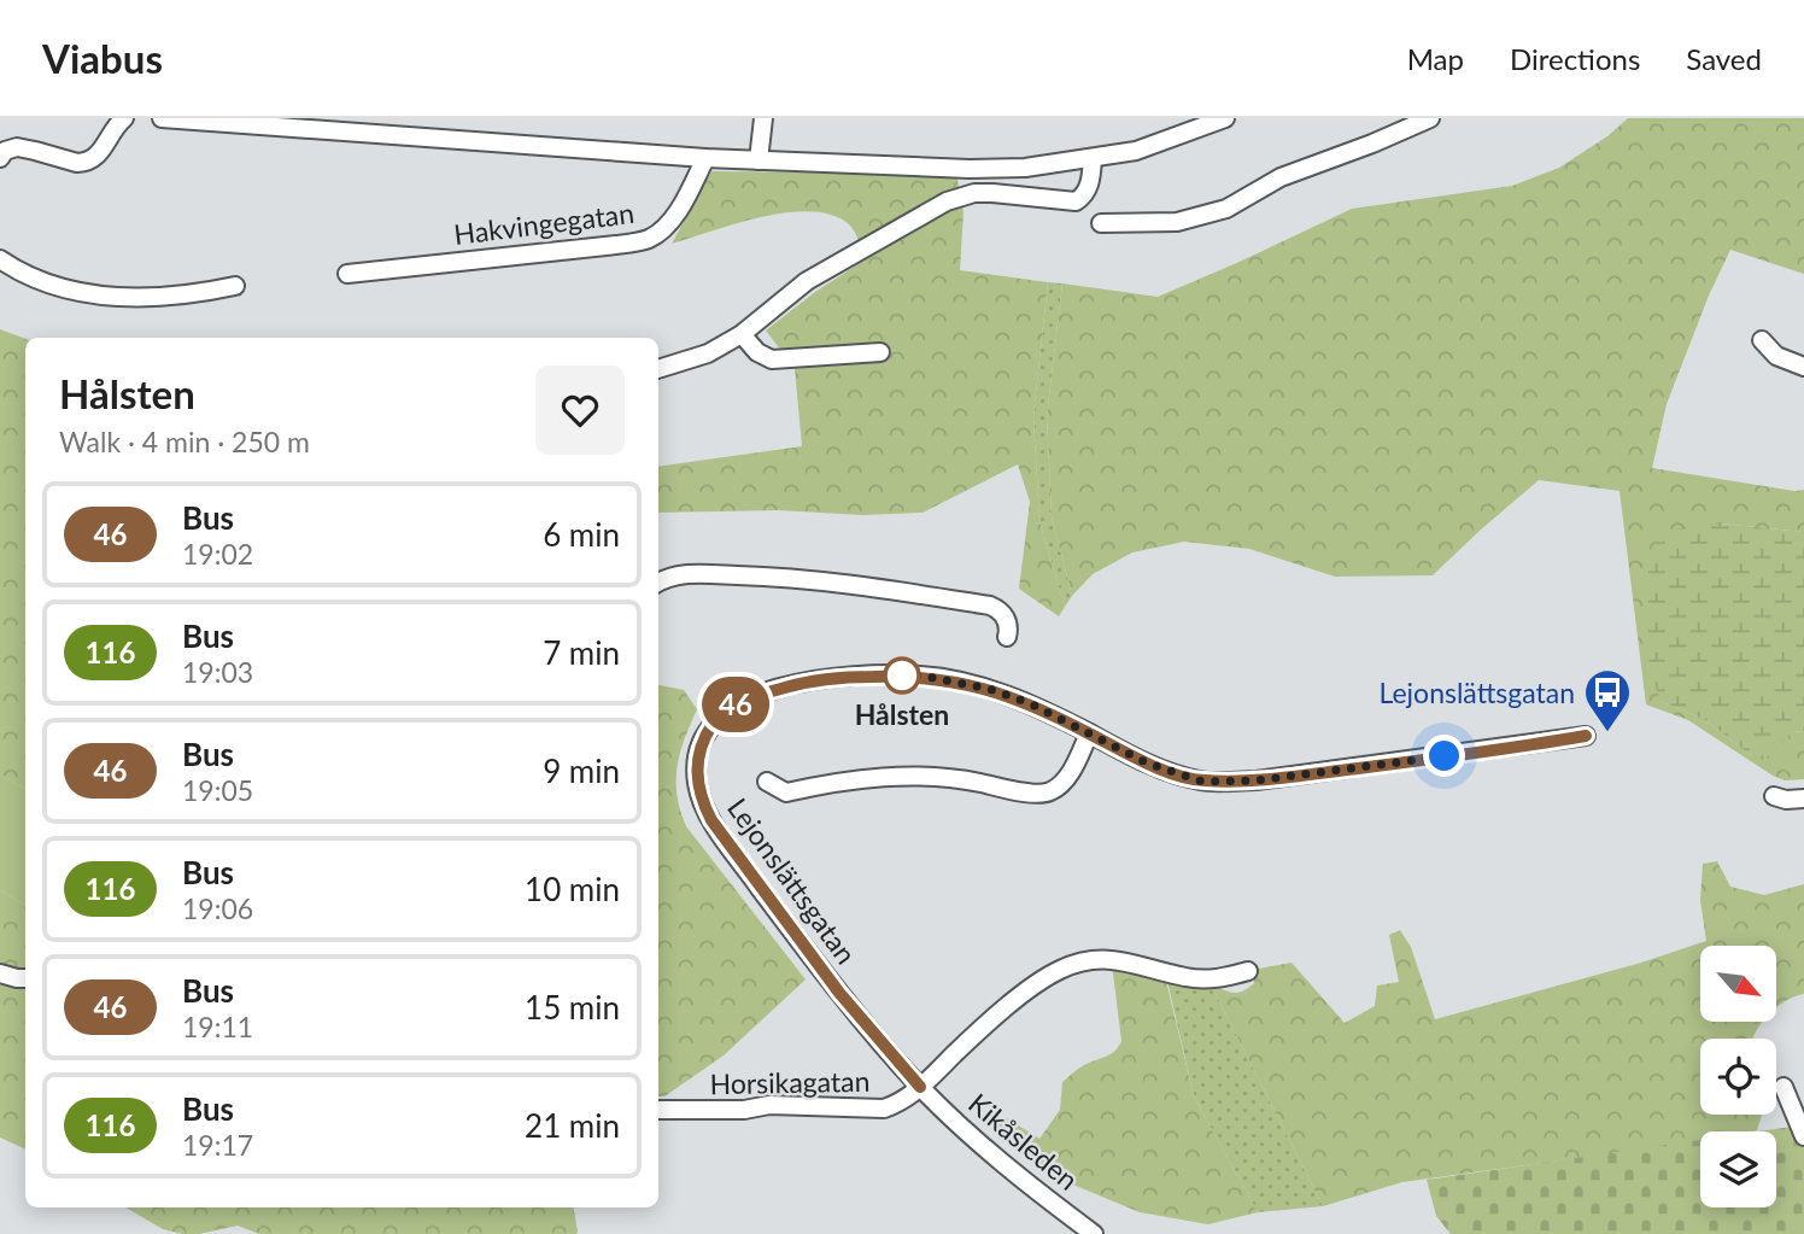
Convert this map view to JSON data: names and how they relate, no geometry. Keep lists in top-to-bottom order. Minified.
{"streets":{"street":["Hakvingegatan","Lejonslättsgatan","Horsikagatan","Kikåsleden"]},"crossings":[["Lejonslättsgatan","Horsikagatan"],["Lejonslättsgatan","Kikåsleden"],["Horsikagatan","Kikåsleden"]],"places":{"other":["Hålsten"],"bus stop":["Lejonslättsgatan"]},"lines":["bus line 46"],"north":"bottom right","page":{"header":"Viabus","nav":["Map","Directions","Saved"],"on_map":"46","heading":["Hålsten","Walk · 4 min · 250 m"],"list":[{"mark":"46","name":"Bus","note":"19:02","value":"6 min"},{"mark":"116","name":"Bus","note":"19:03","value":"7 min"},{"mark":"46","name":"Bus","note":"19:05","value":"9 min"},{"mark":"116","name":"Bus","note":"19:06","value":"10 min"},{"mark":"46","name":"Bus","note":"19:11","value":"15 min"},{"mark":"116","name":"Bus","note":"19:17","value":"21 min"}]}}
